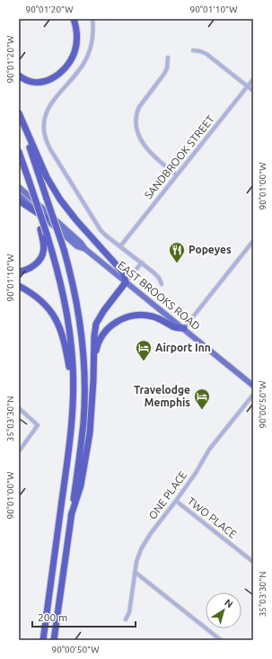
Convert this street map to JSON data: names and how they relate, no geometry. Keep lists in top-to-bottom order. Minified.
{"streets":{"main road":["EAST BROOKS ROAD"],"street":["SANDBROOK STREET","ONE PLACE","TWO PLACE"]},"crossings":[["ONE PLACE","TWO PLACE"]],"places":{"restaurant":["Popeyes"],"hotel":["Airport Inn","Travelodge Memphis"]},"scale_bar":"200 m","north":"top right","coordinates":["90°01'20\"W","90°01'10\"W","90°01'00\"W","90°00'50\"W","35°03'30\"N"]}
